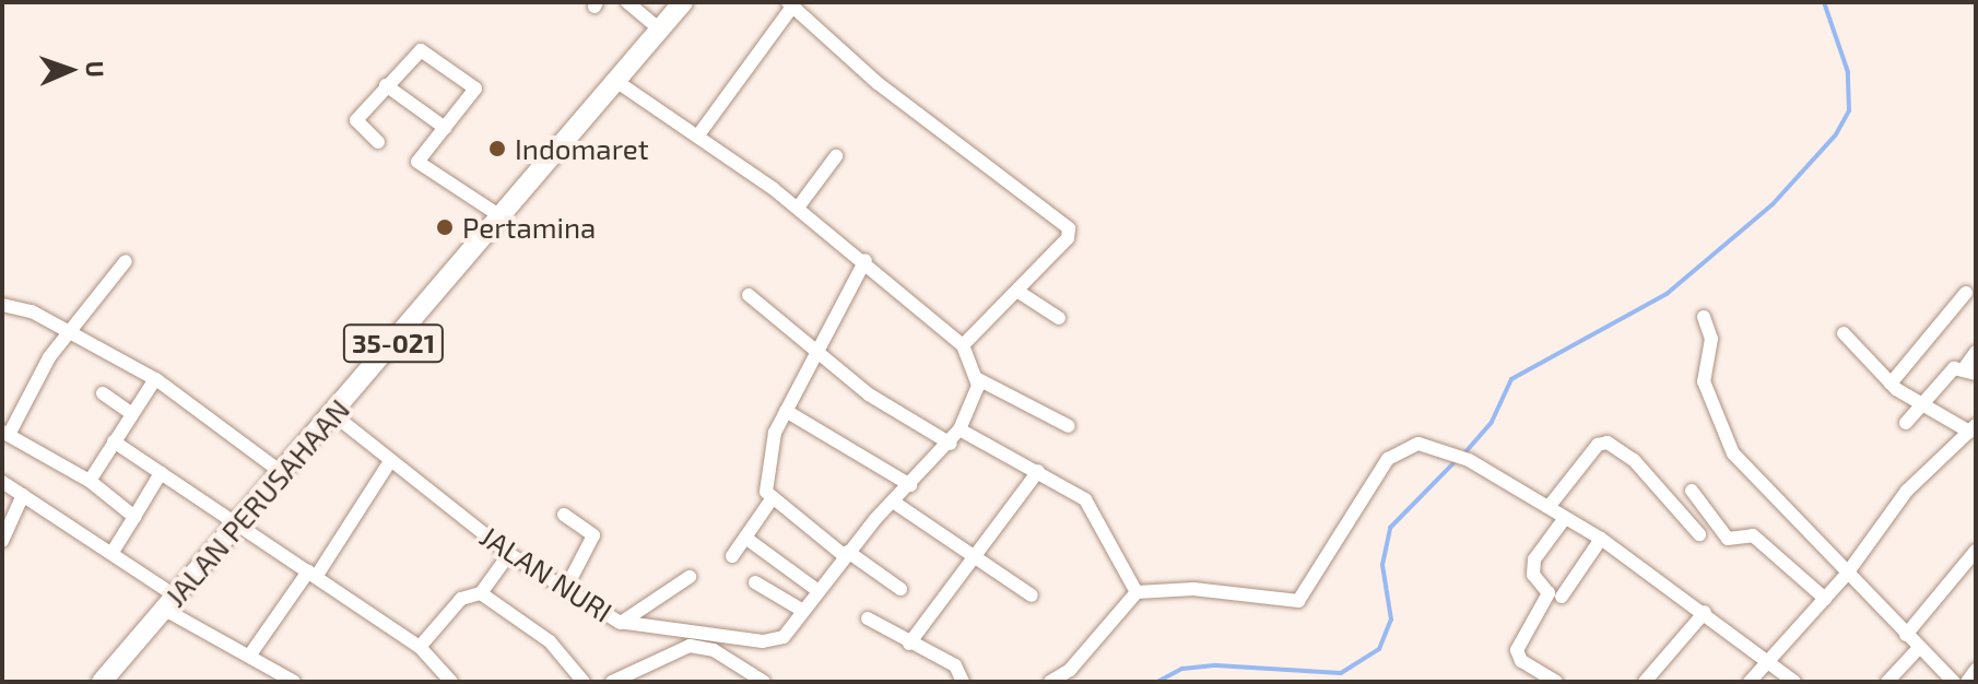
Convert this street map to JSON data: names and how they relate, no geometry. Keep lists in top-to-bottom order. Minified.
{"streets":{"main road":["35-021","JALAN PERUSAHAAN"],"street":["JALAN NURI"]},"crossings":[["JALAN PERUSAHAAN","JALAN NURI"]],"places":["Indomaret","Pertamina"],"north":"right"}
